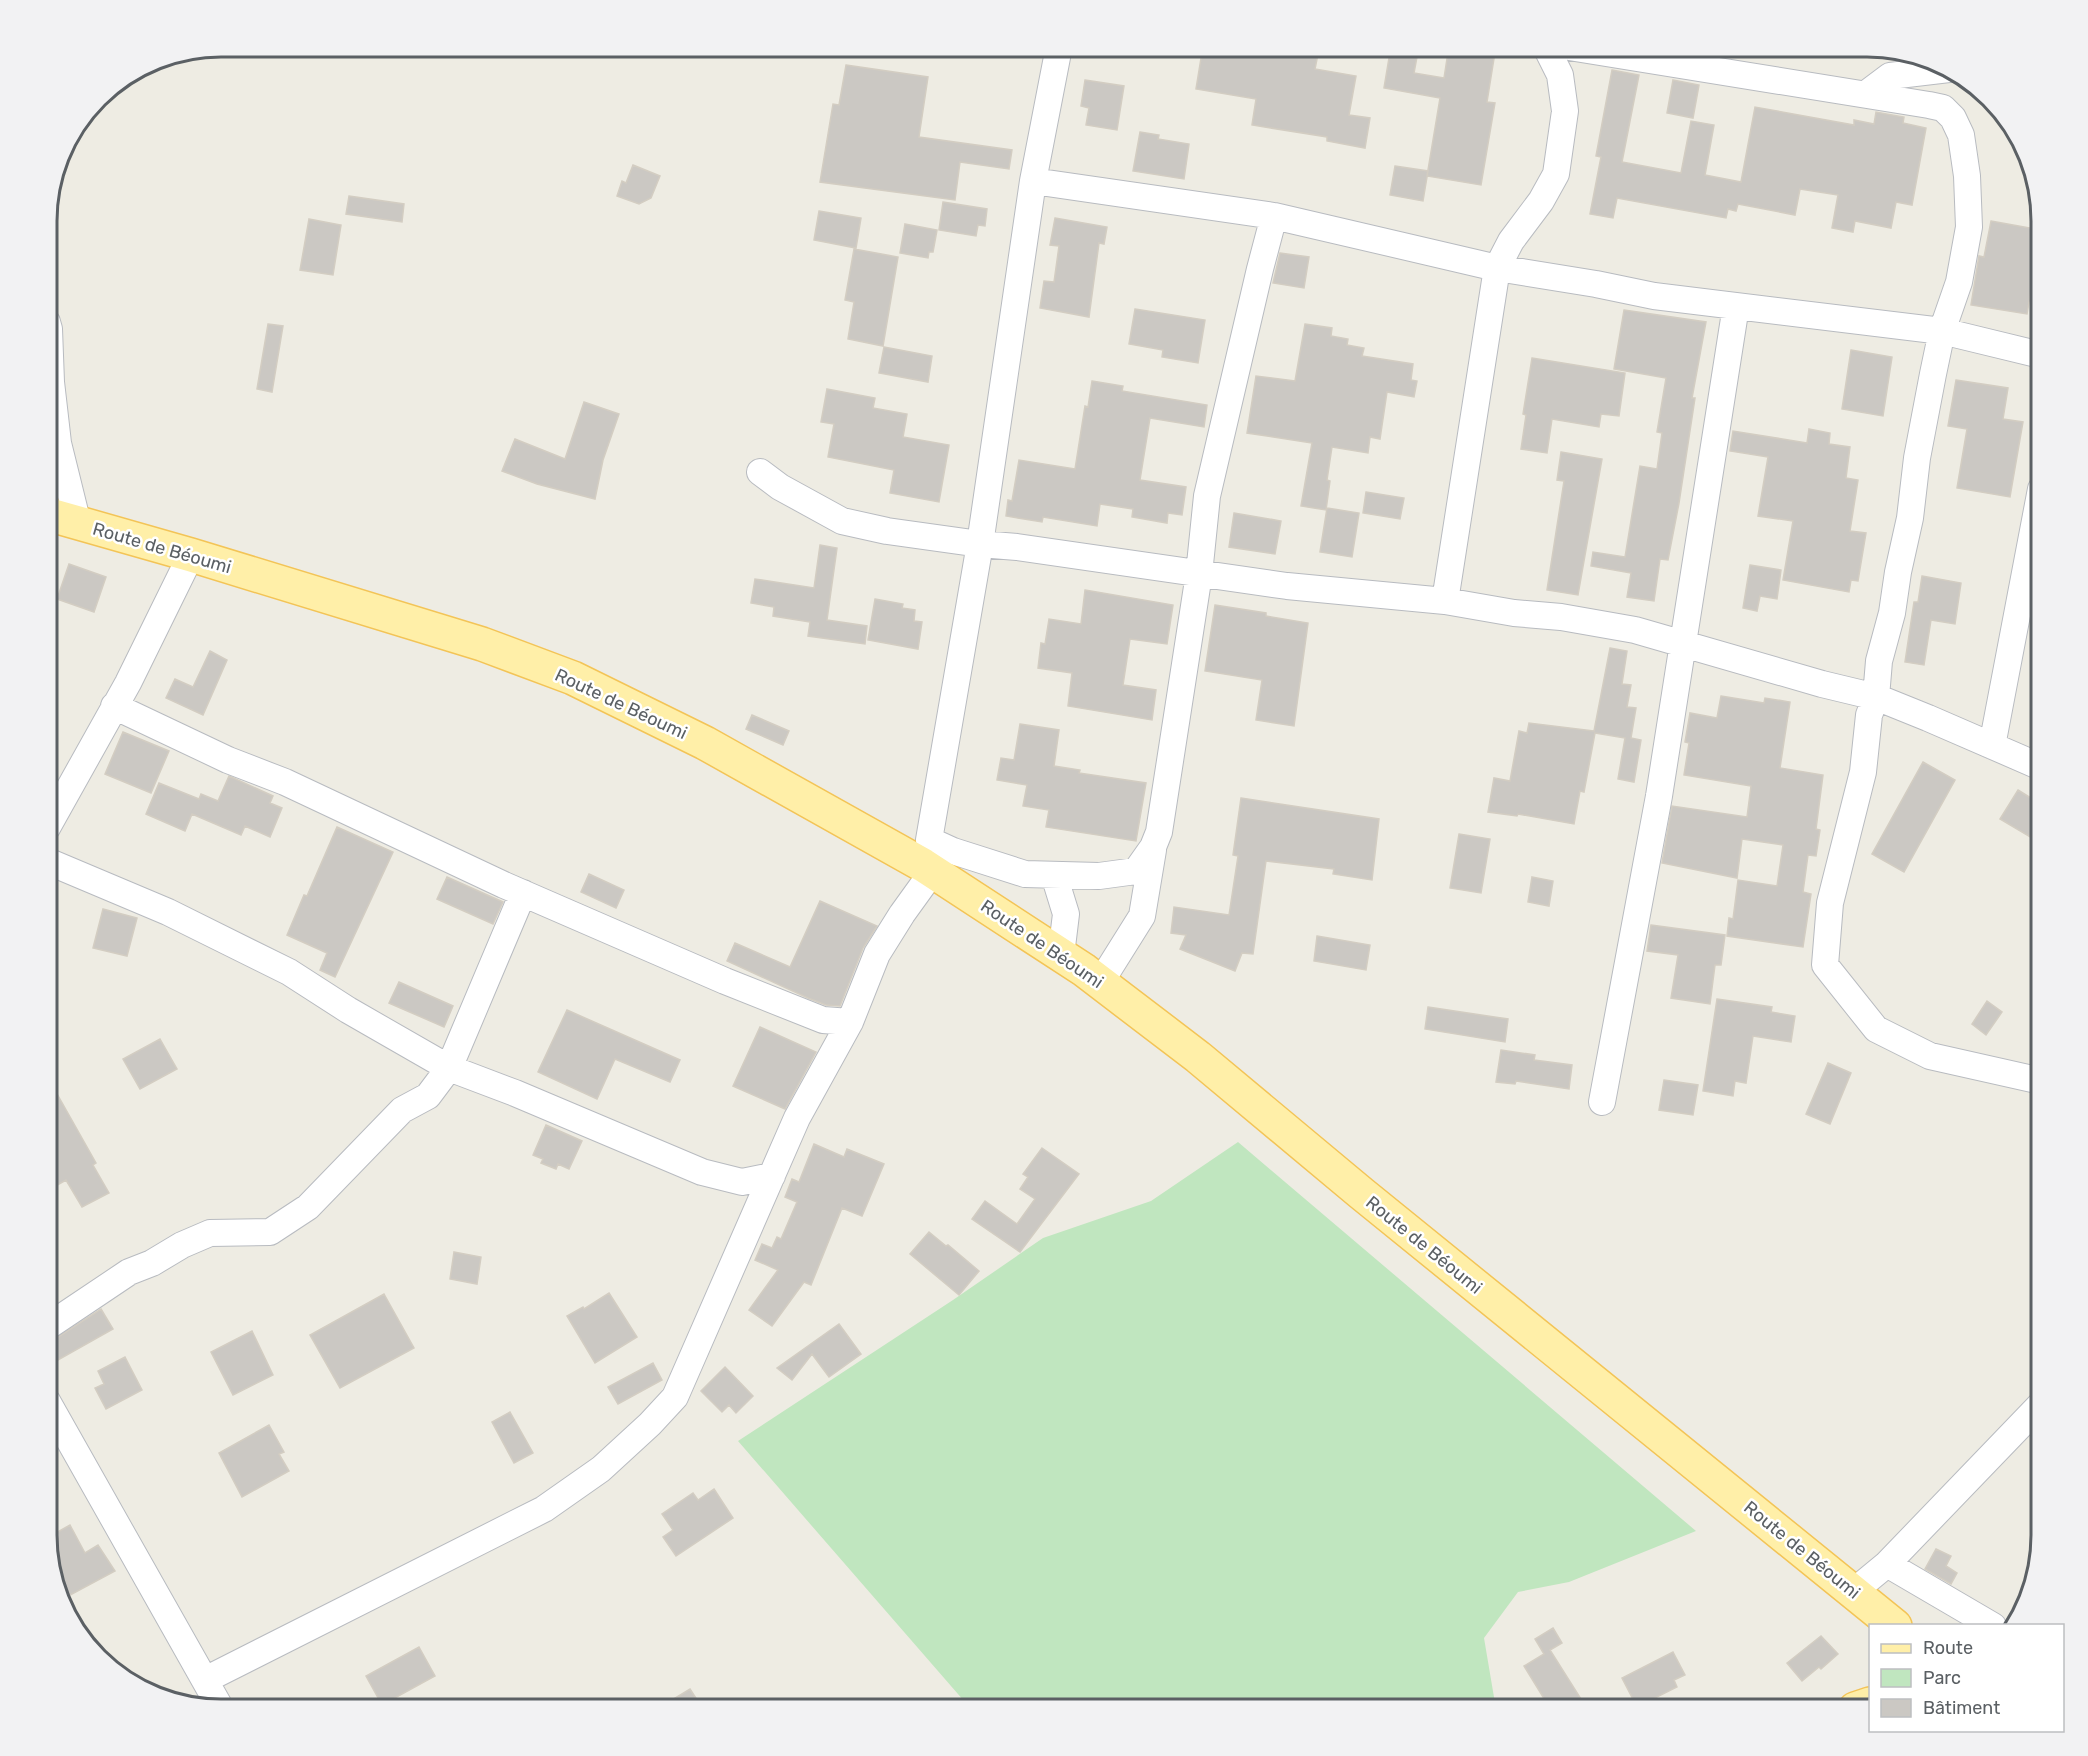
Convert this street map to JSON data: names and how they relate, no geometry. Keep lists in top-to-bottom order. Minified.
{"streets":{"main road":["Route de Béoumi"]},"legend":["Route","Parc","Bâtiment"]}
